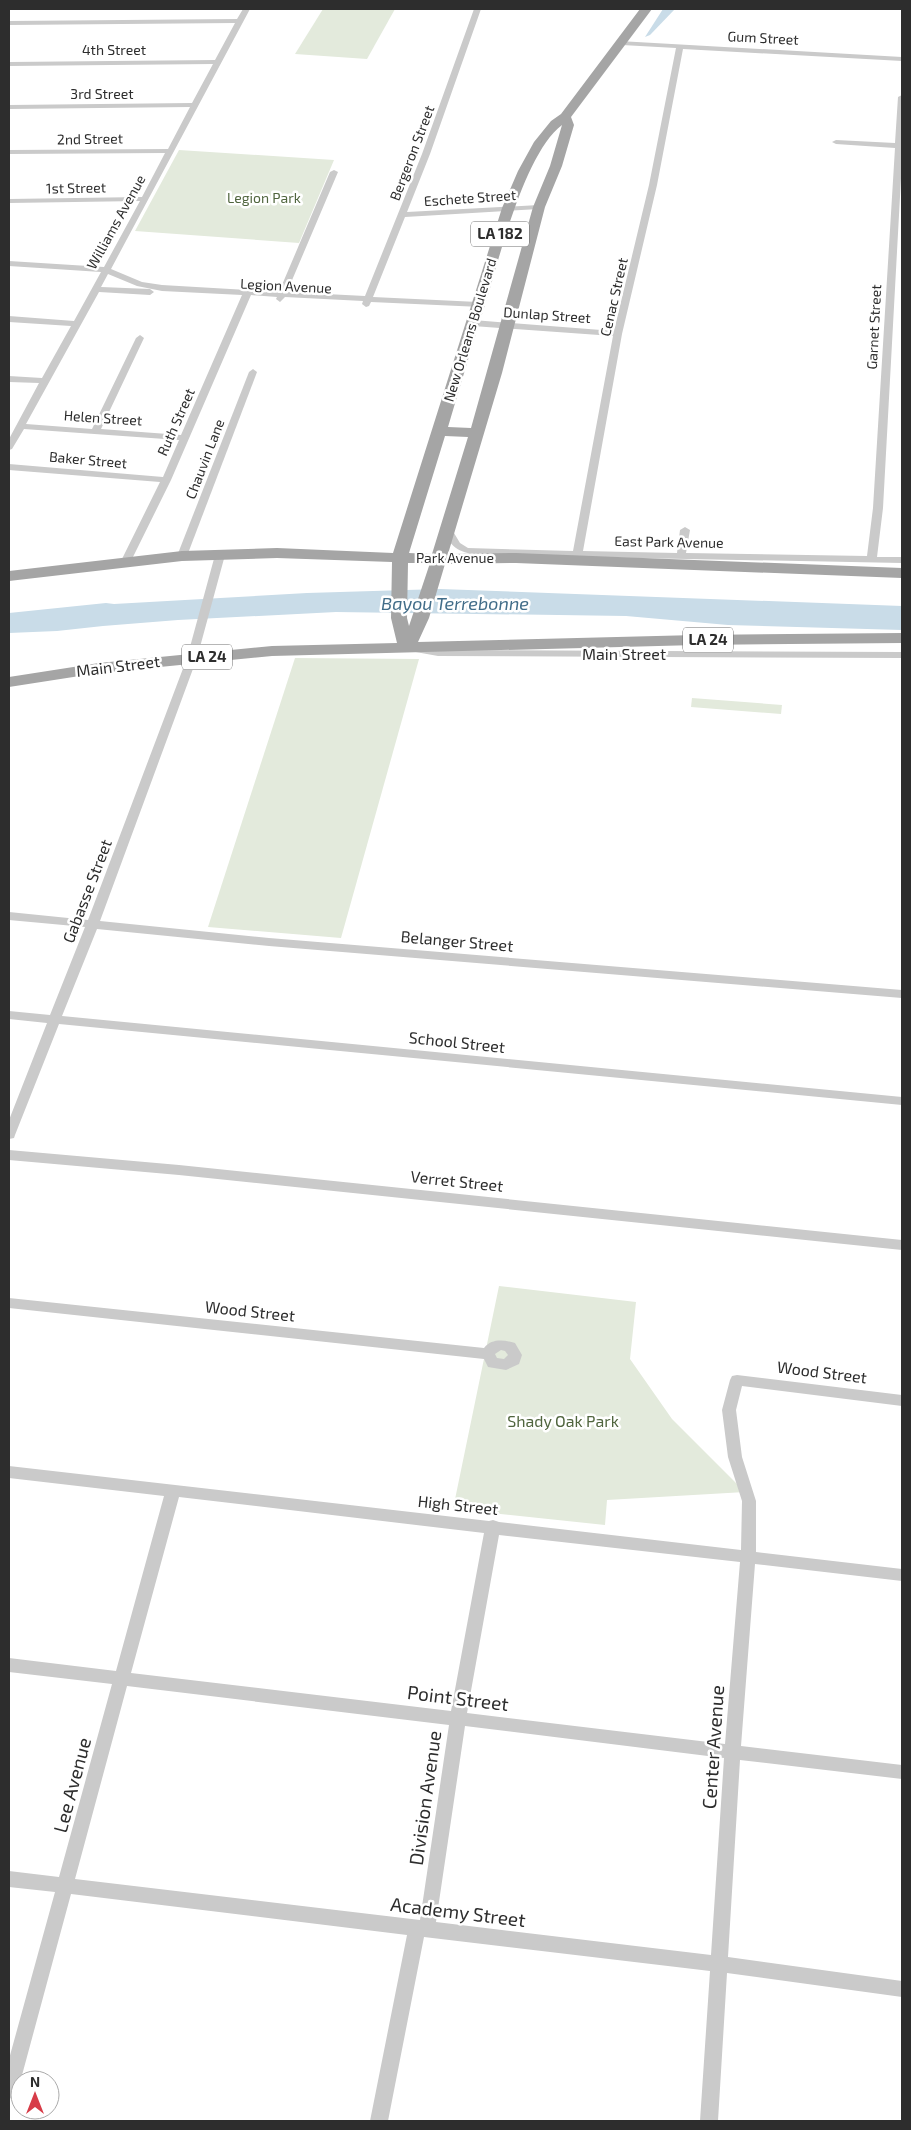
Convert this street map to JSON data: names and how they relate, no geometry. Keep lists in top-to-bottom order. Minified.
{"streets":{"main road":["LA 182","New Orleans Boulevard","Park Avenue","LA 24","Main Street"],"street":["Gum Street","4th Street","3rd Street","2nd Street","Bergeron Street","1st Street","Eschete Street","Williams Avenue","Legion Avenue","Cenac Street","Dunlap Street","Garnet Street","Helen Street","Ruth Street","Chauvin Lane","Baker Street","East Park Avenue","Gabasse Street","Belanger Street","School Street","Verret Street","Wood Street","High Street","Point Street","Center Avenue","Lee Avenue","Division Avenue","Academy Street"]},"crossings":[["Gum Street","Cenac Street"],["Gum Street","New Orleans Boulevard"],["4th Street","Williams Avenue"],["3rd Street","Williams Avenue"],["2nd Street","Williams Avenue"],["Bergeron Street","Eschete Street"],["Bergeron Street","Legion Avenue"],["1st Street","Williams Avenue"],["Eschete Street","LA 182"],["Eschete Street","New Orleans Boulevard"],["Williams Avenue","Legion Avenue"],["Williams Avenue","Helen Street"],["LA 182","Dunlap Street"],["LA 182","New Orleans Boulevard"],["LA 182","East Park Avenue"],["LA 182","Park Avenue"],["LA 182","Main Street"],["Legion Avenue","Dunlap Street"],["Legion Avenue","New Orleans Boulevard"],["Legion Avenue","Ruth Street"],["Cenac Street","Dunlap Street"],["Cenac Street","East Park Avenue"],["Dunlap Street","New Orleans Boulevard"],["Garnet Street","East Park Avenue"],["New Orleans Boulevard","Park Avenue"],["Helen Street","Ruth Street"],["Ruth Street","Baker Street"],["Ruth Street","Park Avenue"],["Chauvin Lane","Park Avenue"],["Park Avenue","Gabasse Street"],["Main Street","Gabasse Street"],["Gabasse Street","Belanger Street"],["Gabasse Street","School Street"],["Wood Street","Center Avenue"],["High Street","Center Avenue"],["High Street","Lee Avenue"],["High Street","Division Avenue"],["Point Street","Center Avenue"],["Point Street","Lee Avenue"],["Point Street","Division Avenue"],["Center Avenue","Academy Street"],["Lee Avenue","Academy Street"],["Division Avenue","Academy Street"]],"water":["Bayou Terrebonne"],"parks":["Legion Park","Shady Oak Park"],"north":"top"}
